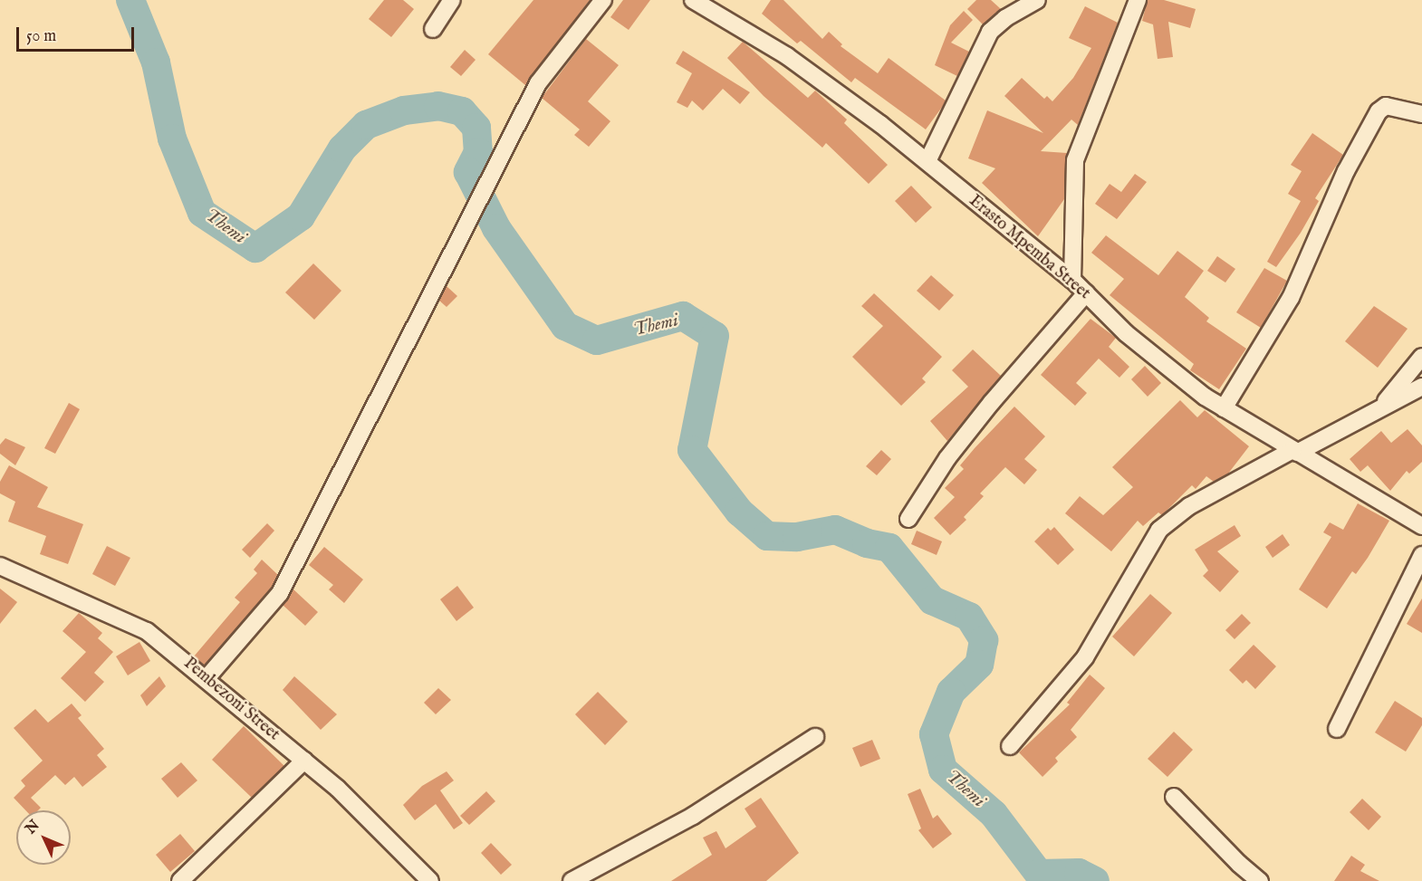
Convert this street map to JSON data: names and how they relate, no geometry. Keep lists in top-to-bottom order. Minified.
{"streets":{"street":["Erasto Mpemba Street","Pembezoni Street"]},"water":["Themi"],"scale_bar":"50 m","north":"top left"}
